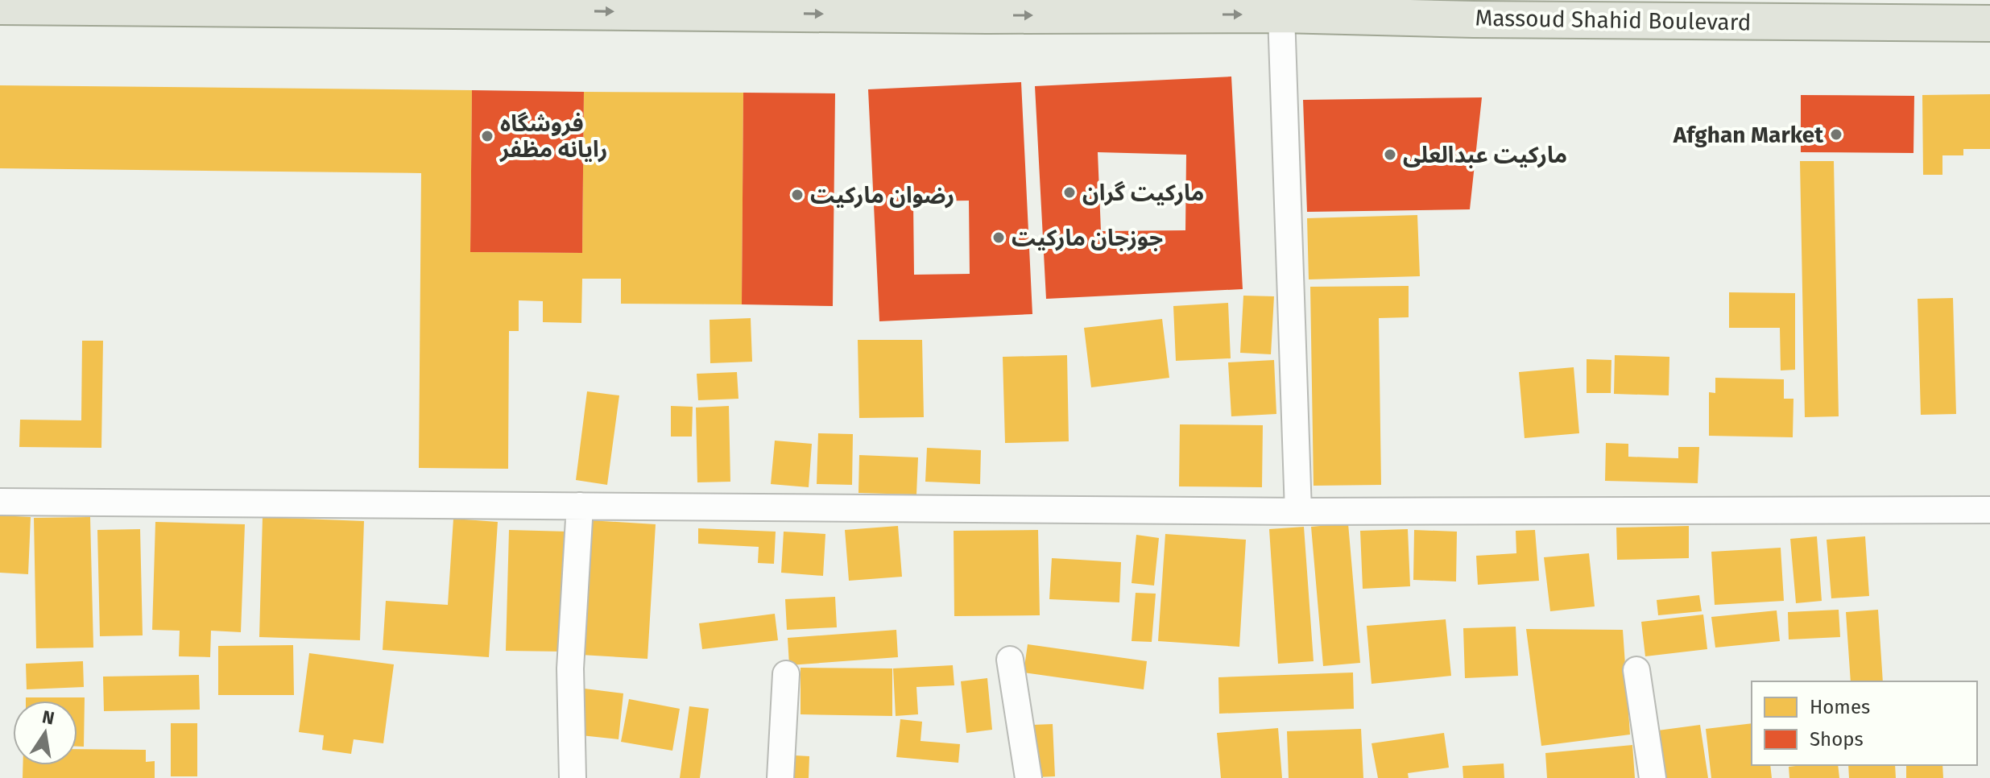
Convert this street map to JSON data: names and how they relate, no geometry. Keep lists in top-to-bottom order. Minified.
{"streets":{"main road":["Massoud Shahid Boulevard"]},"one_way":["Massoud Shahid Boulevard"],"places":["Afghan Market","فروشگاه رایانه مظفر","مارکیت عبدالعلی","مارکیت گران","رضوان مارکیت","جوزجان مارکیت"],"legend":["Homes","Shops"],"north":"top"}
